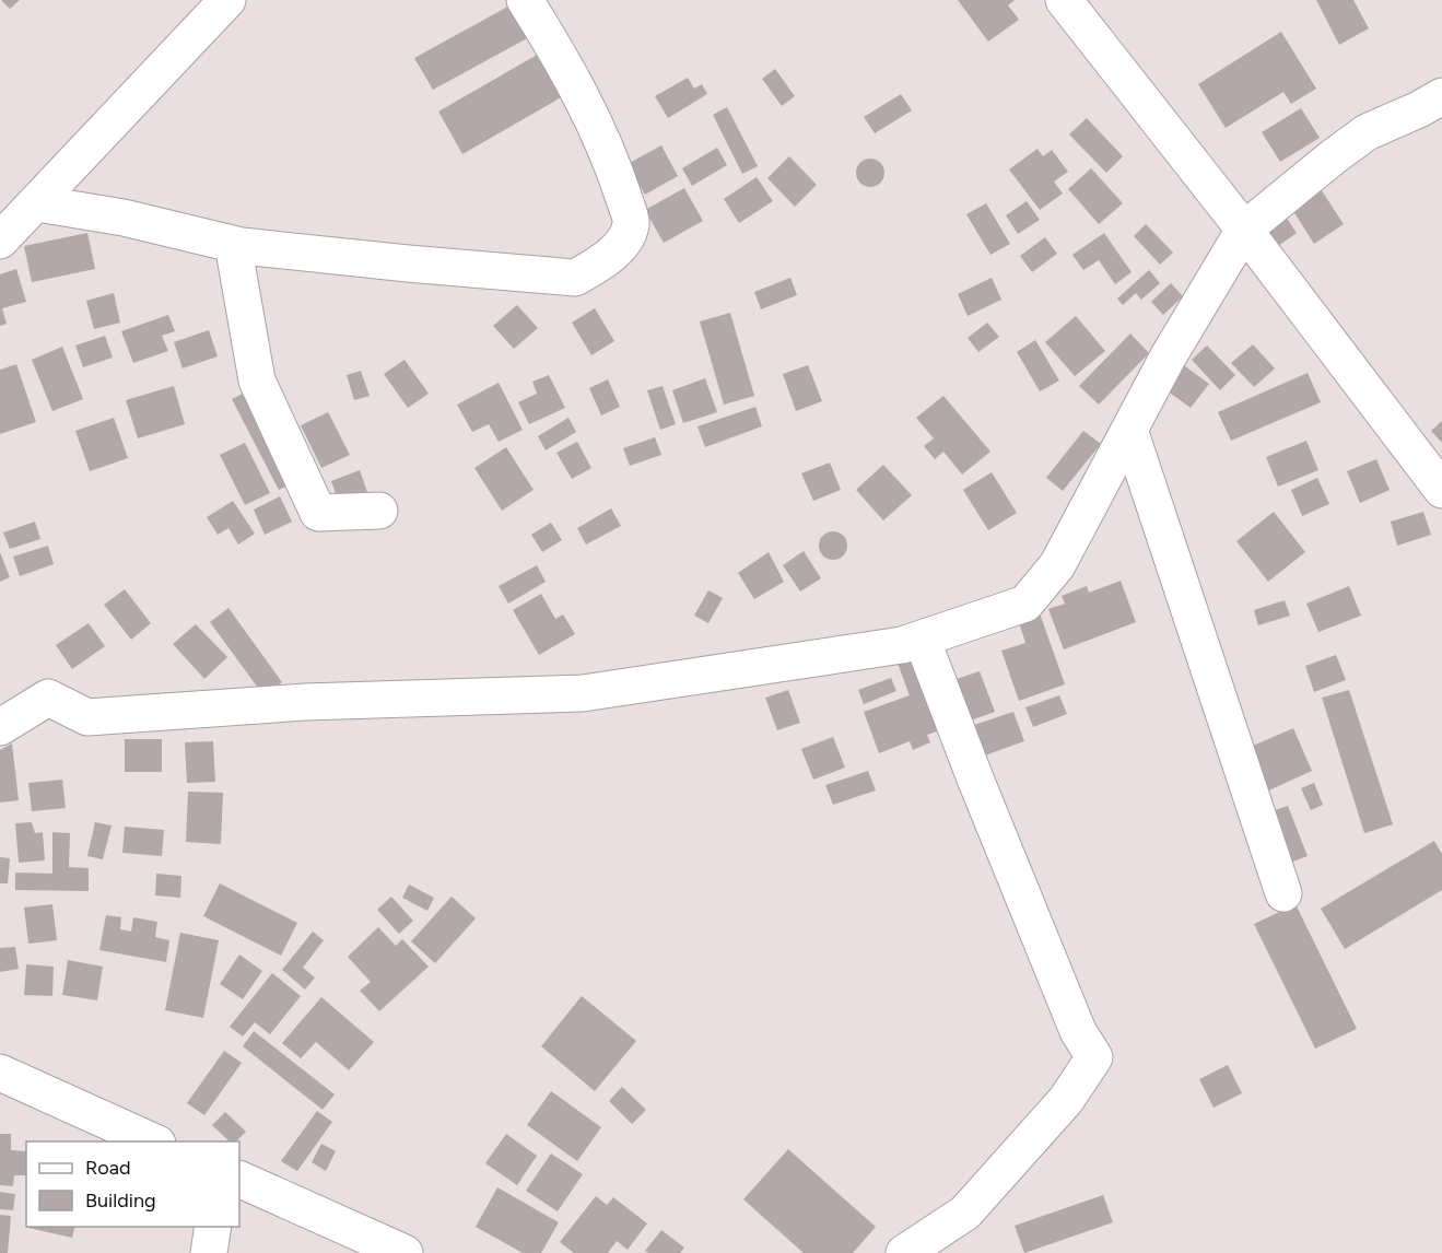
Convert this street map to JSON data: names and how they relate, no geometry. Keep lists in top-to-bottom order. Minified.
{"legend":["Road","Building"]}
